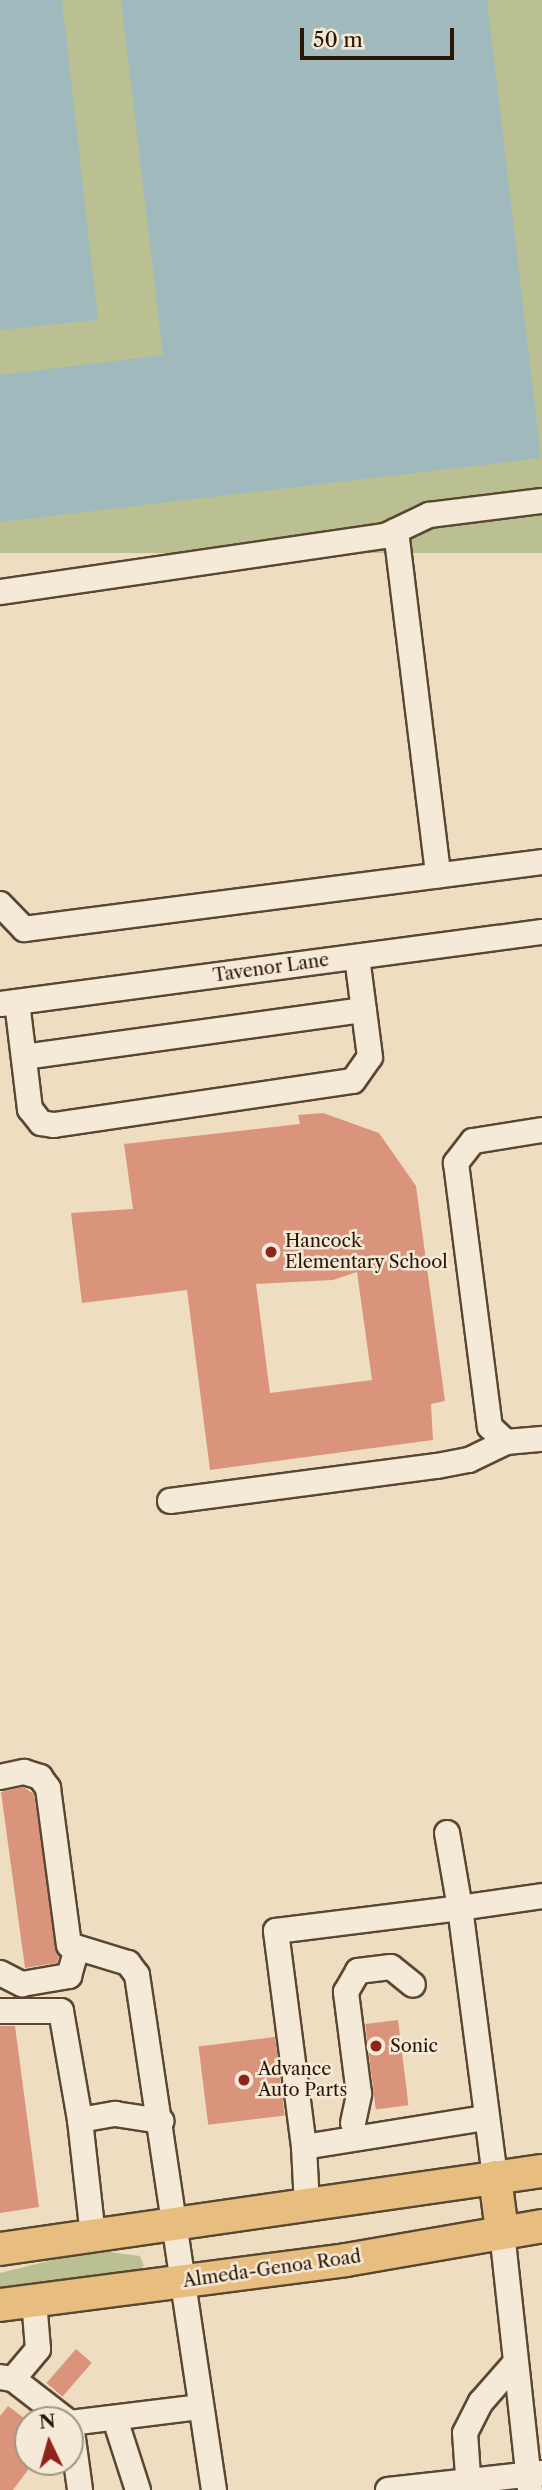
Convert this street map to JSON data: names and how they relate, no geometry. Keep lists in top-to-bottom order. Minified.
{"streets":{"main road":["Almeda-Genoa Road"],"street":["Tavenor Lane"]},"places":["Hancock Elementary School","Sonic","Advance Auto Parts"],"scale_bar":"50 m","north":"top"}
